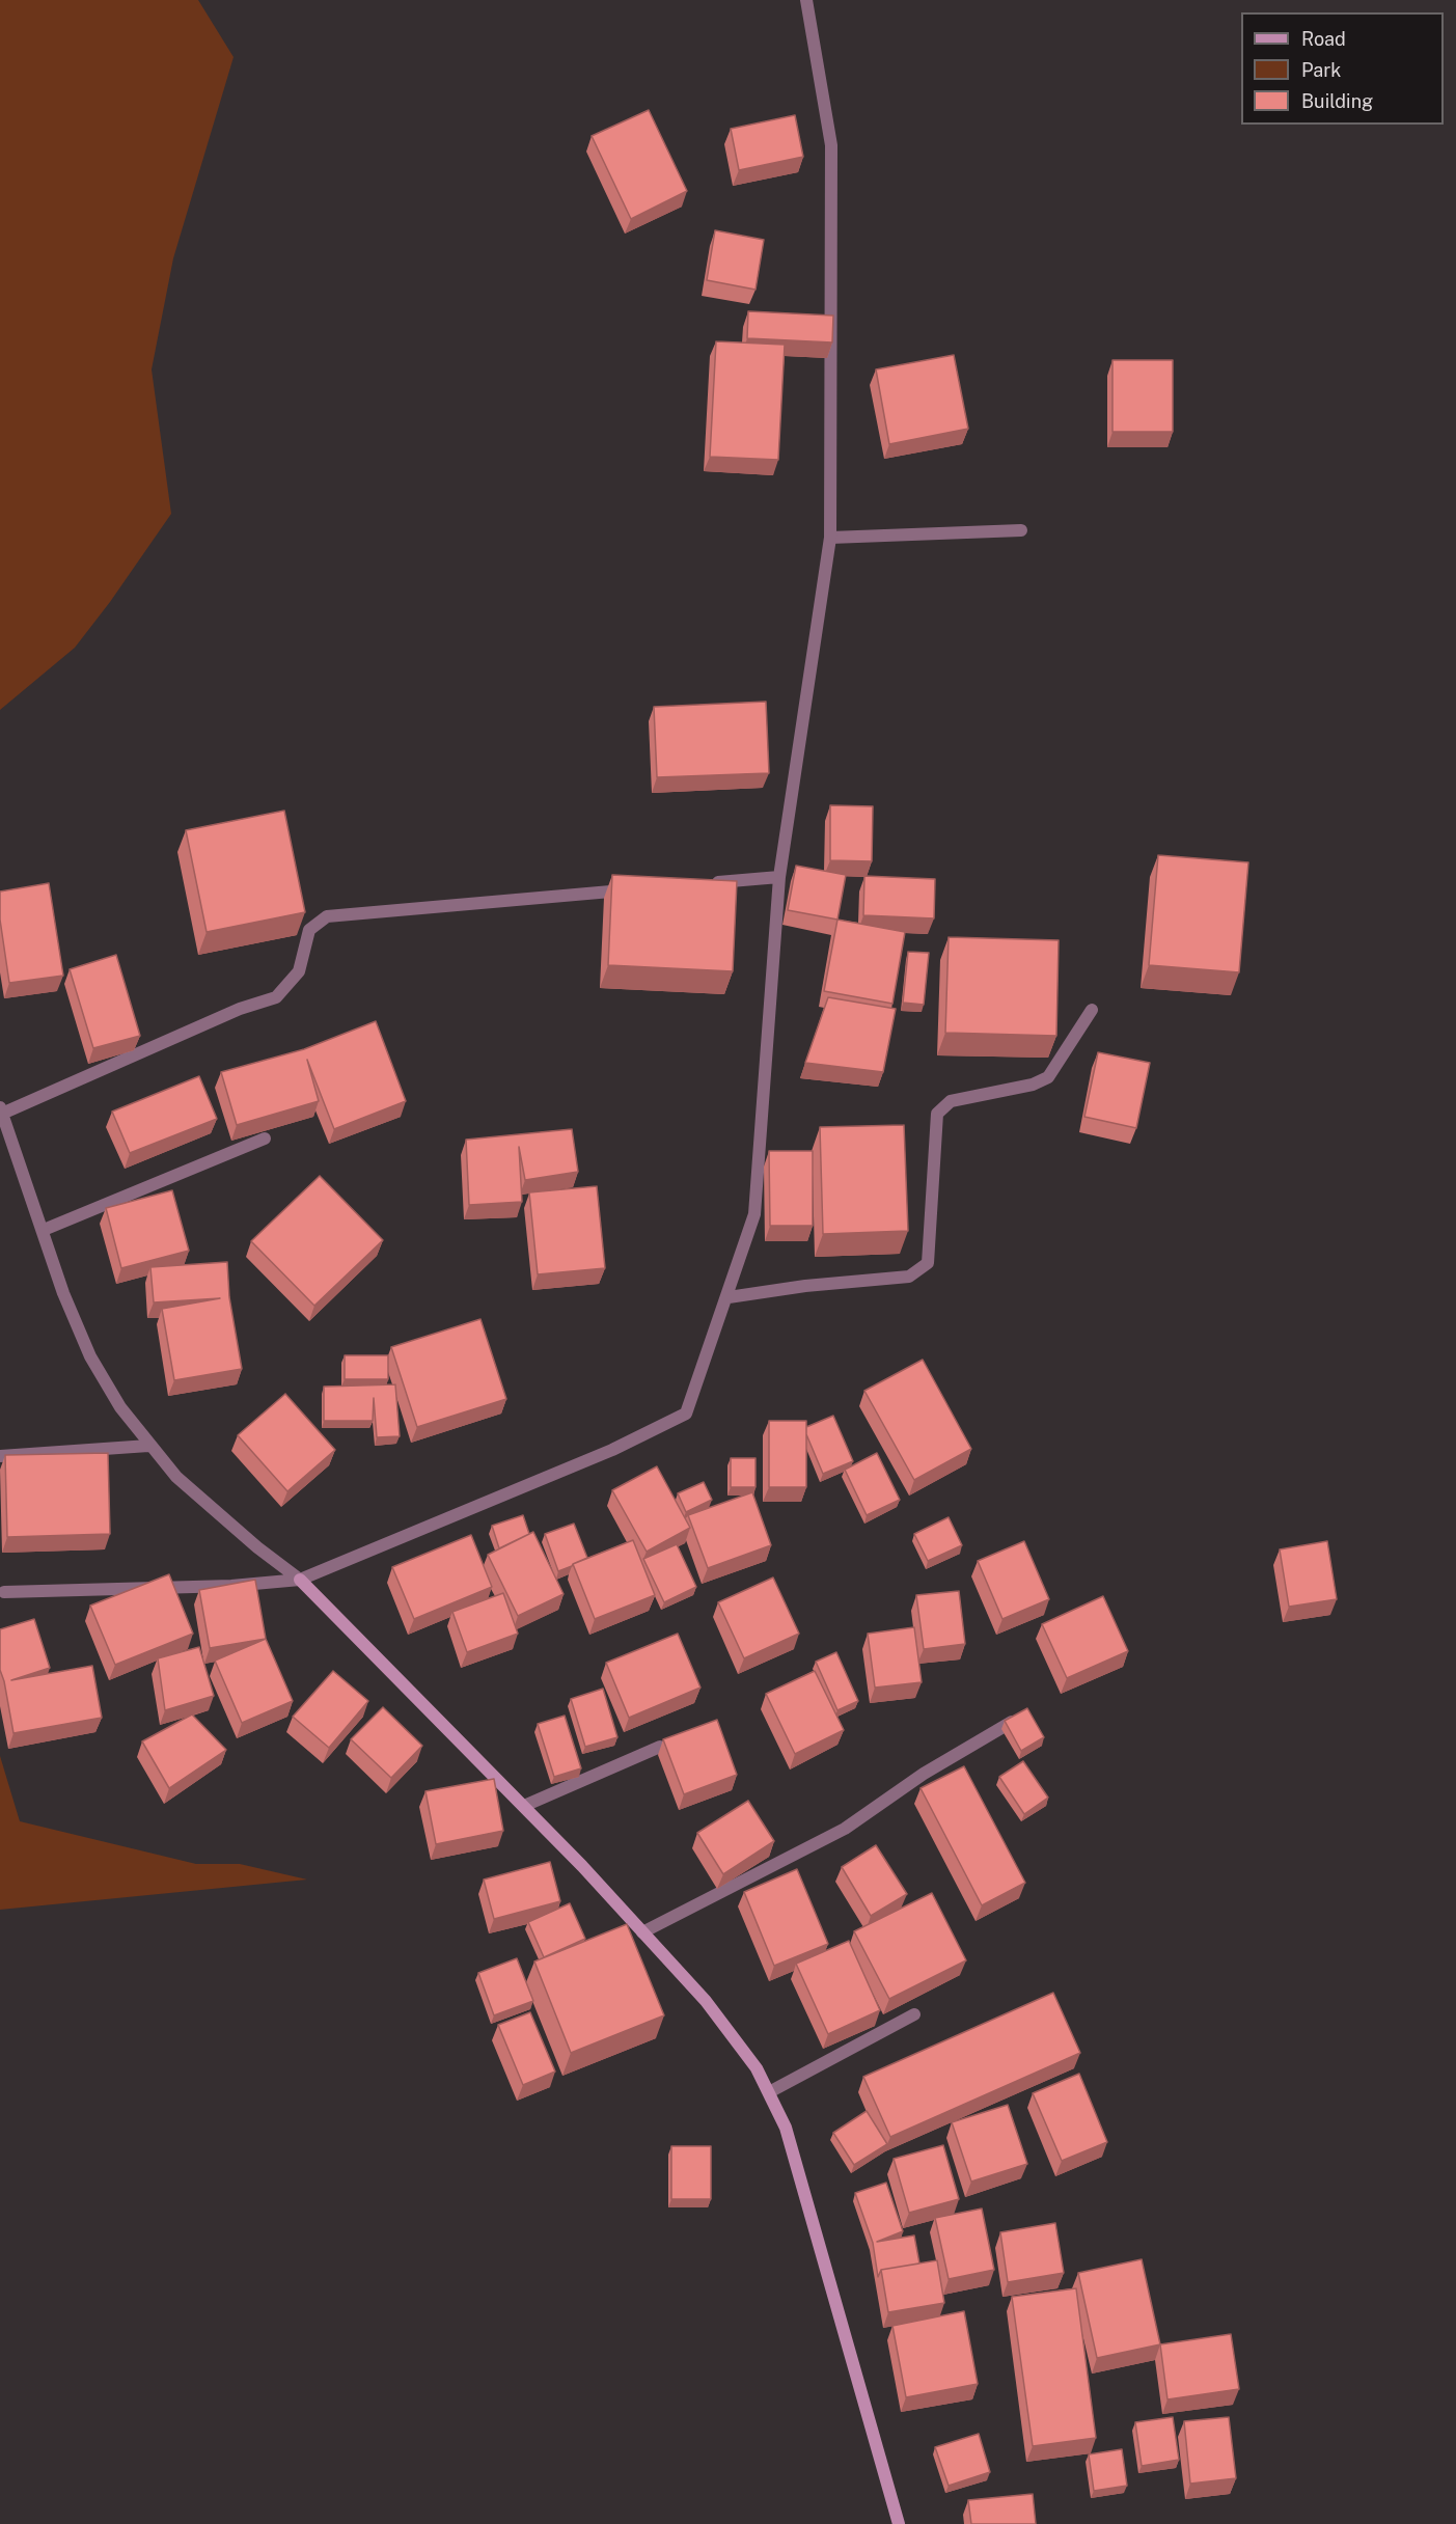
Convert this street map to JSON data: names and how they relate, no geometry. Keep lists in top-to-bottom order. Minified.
{"legend":["Road","Park","Building"]}
